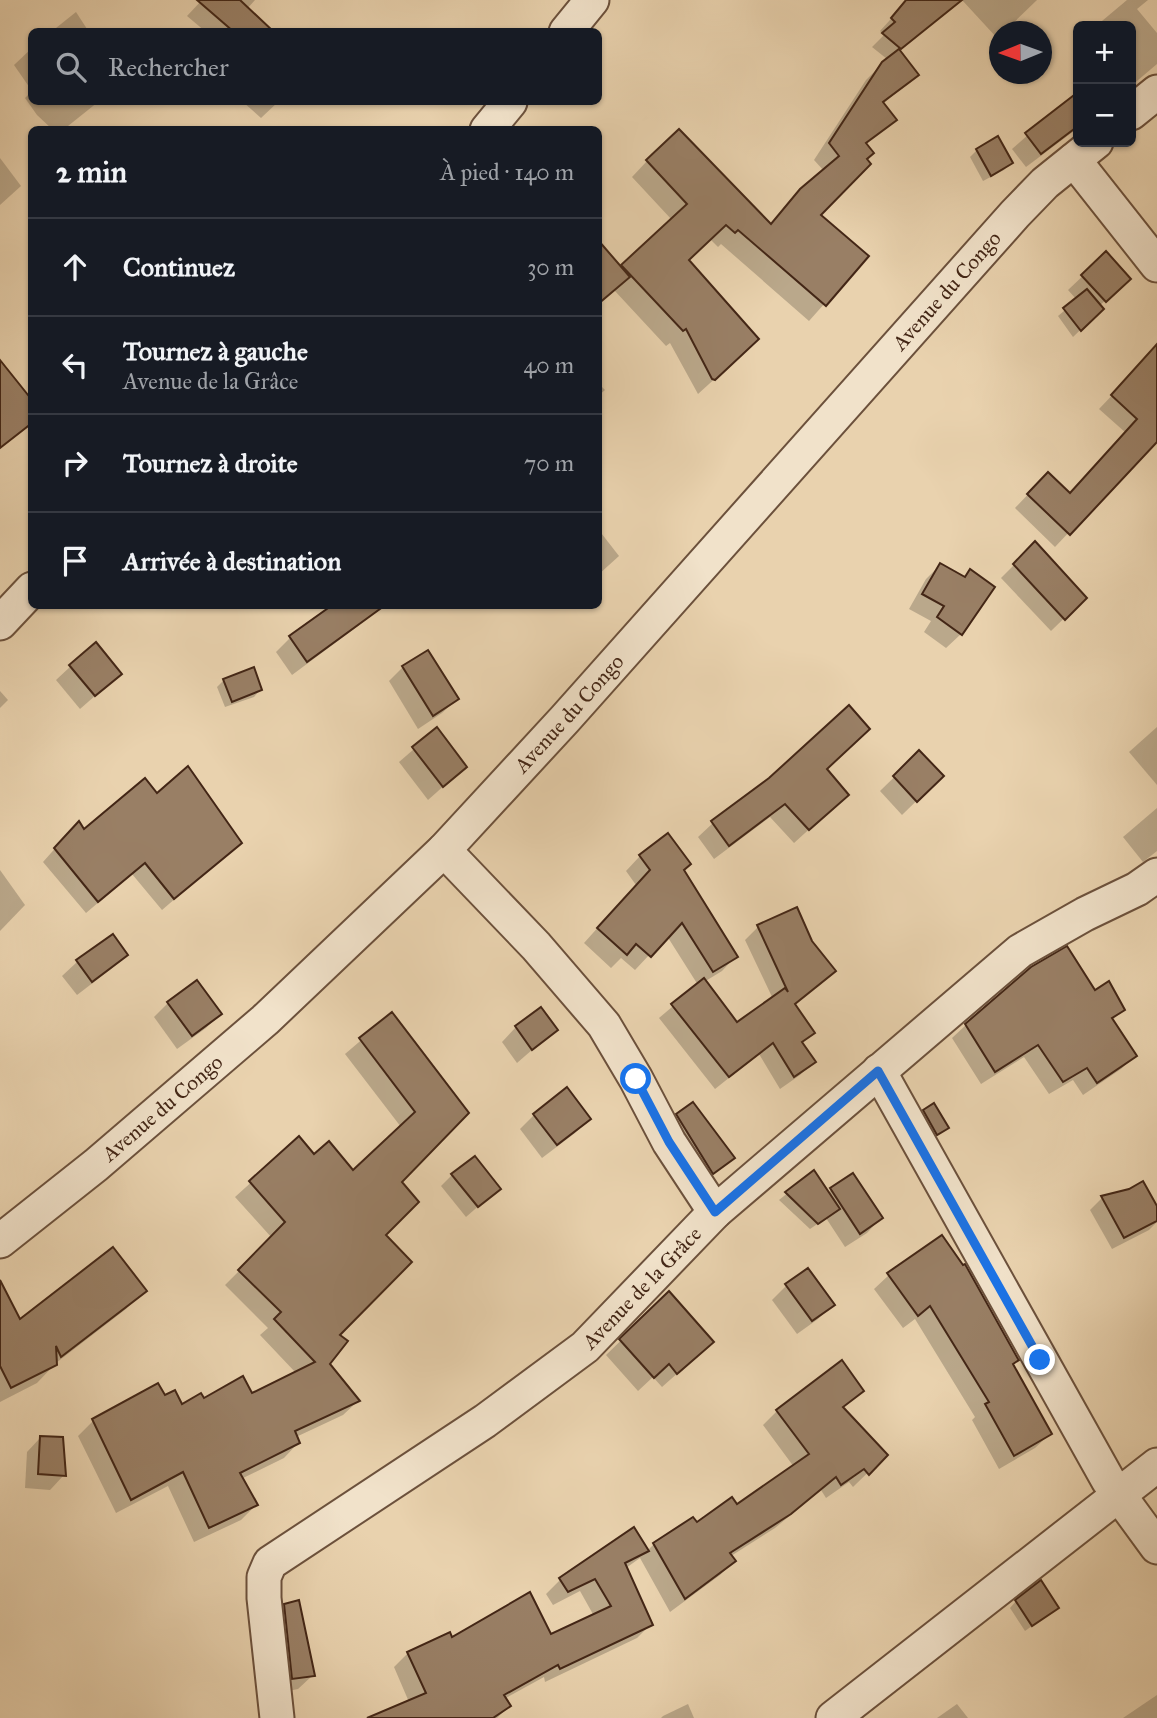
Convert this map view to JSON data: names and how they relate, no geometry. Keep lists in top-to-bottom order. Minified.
{"streets":{"street":["Avenue du Congo","Avenue de la Grâce"]},"north":"left","page":{"map_buttons":["+","−"],"search":"Rechercher","heading":["2 min","À pied · 140 m"],"list":[["Continuez","30 m"],["Tournez à gauche","Avenue de la Grâce","40 m"],["Tournez à droite","70 m"],"Arrivée à destination"]}}
